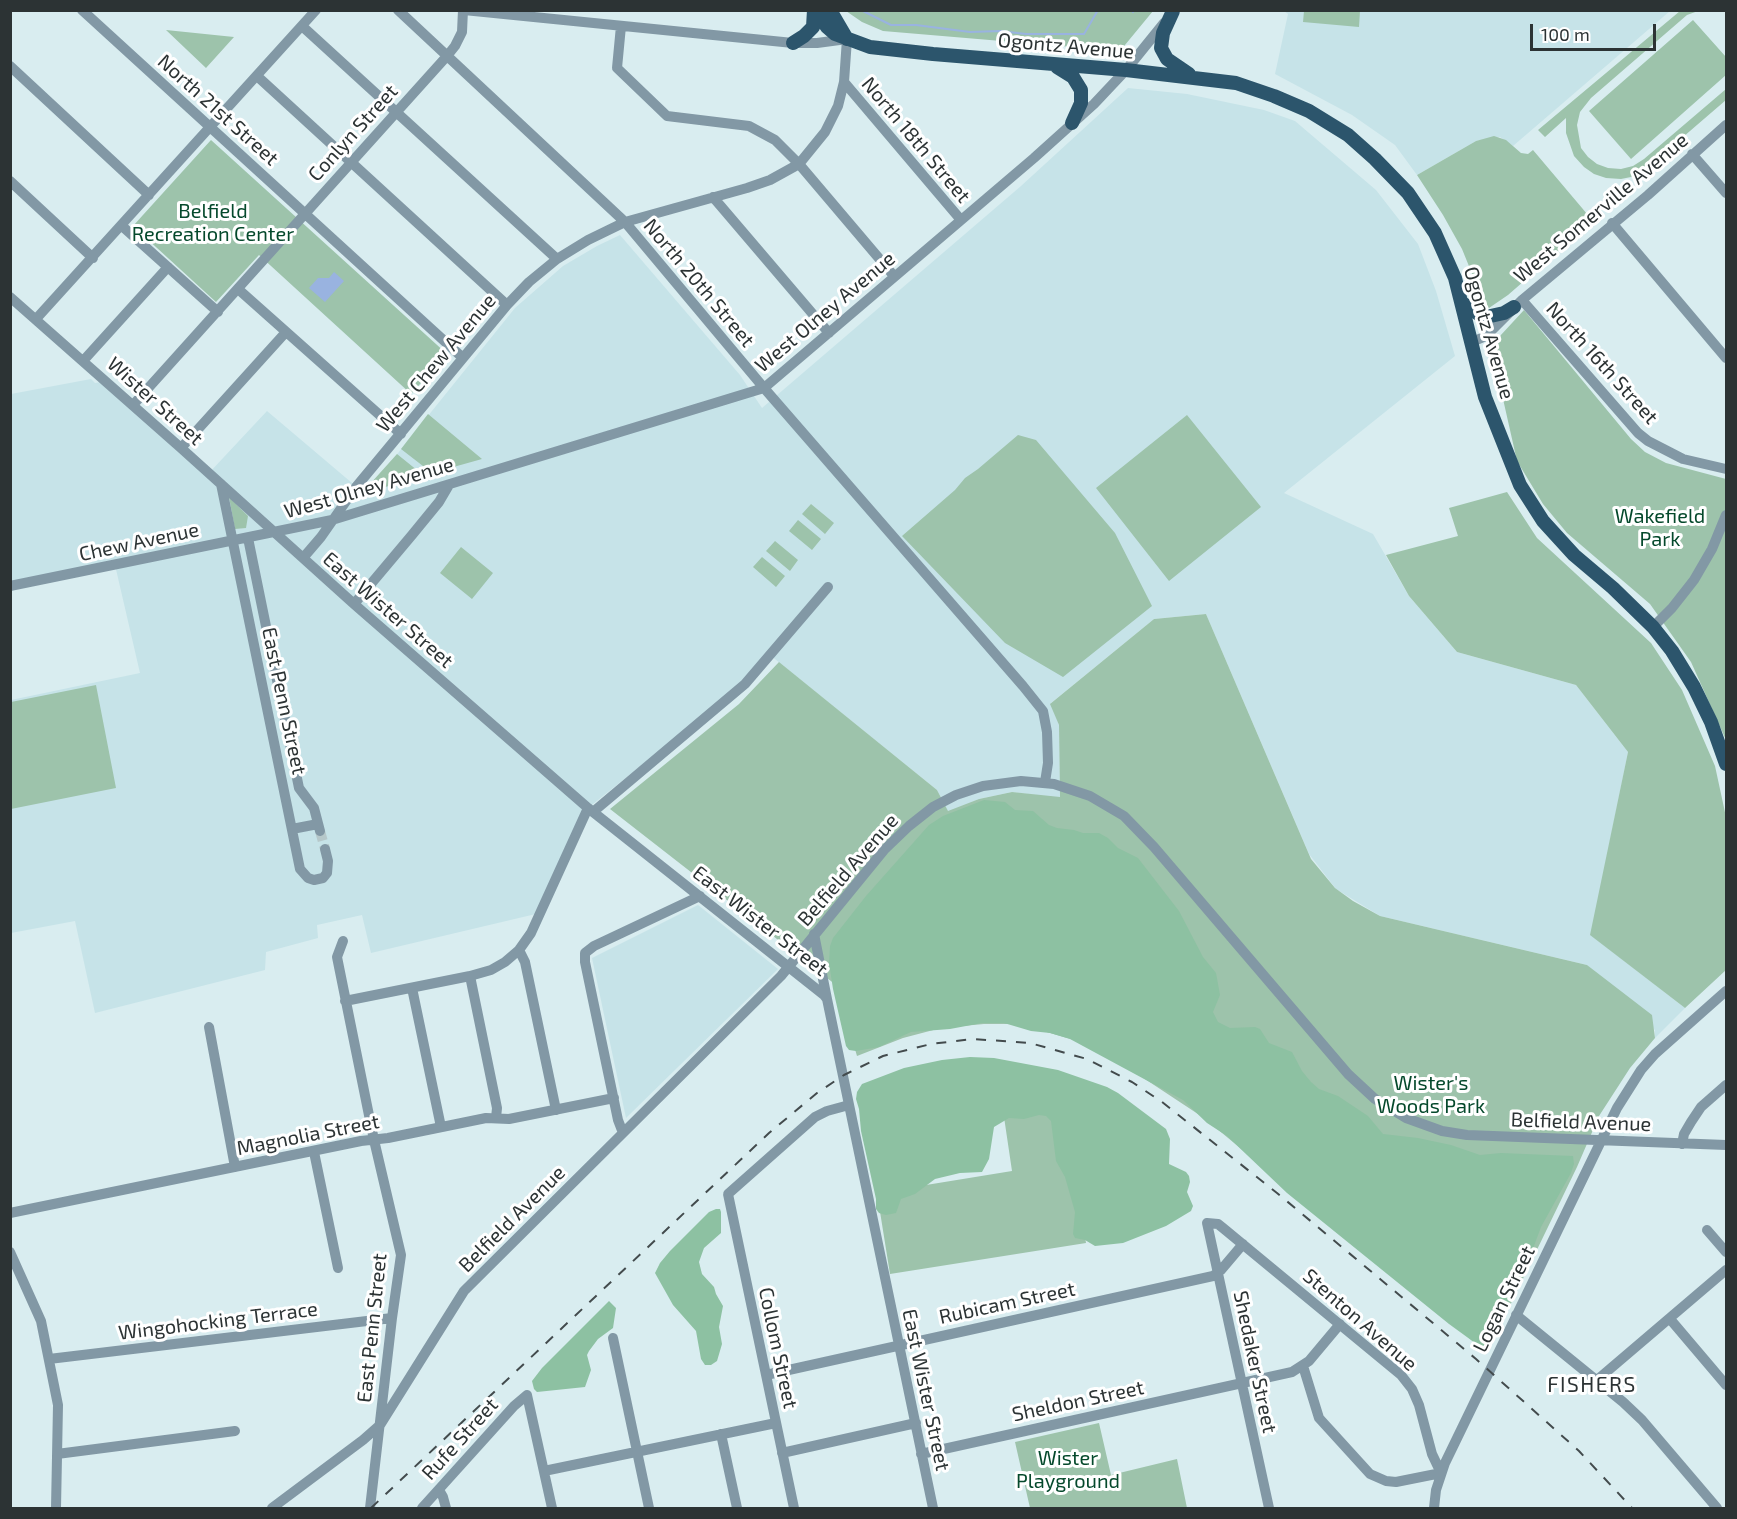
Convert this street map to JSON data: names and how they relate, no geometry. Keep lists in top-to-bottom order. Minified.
{"streets":{"main road":["Ogontz Avenue"],"street":["North 21st Street","Conlyn Street","North 18th Street","West Somerville Avenue","North 20th Street","West Olney Avenue","West Chew Avenue","North 16th Street","Wister Street","Chew Avenue","East Wister Street","East Penn Street","Belfield Avenue","Magnolia Street","Logan Street","Rubicam Street","Stenton Avenue","Wingohocking Terrace","Collom Street","Shedaker Street","Sheldon Street","Rufe Street"]},"crossings":[["Ogontz Avenue","West Somerville Avenue"],["Ogontz Avenue","West Olney Avenue"],["North 21st Street","Conlyn Street"],["North 21st Street","West Chew Avenue"],["Conlyn Street","North 20th Street"],["Conlyn Street","Wister Street"],["North 18th Street","West Olney Avenue"],["West Somerville Avenue","North 16th Street"],["North 20th Street","West Olney Avenue"],["North 20th Street","West Chew Avenue"],["North 20th Street","Belfield Avenue"],["West Olney Avenue","West Chew Avenue"],["West Olney Avenue","Wister Street"],["West Olney Avenue","Chew Avenue"],["West Olney Avenue","East Wister Street"],["West Chew Avenue","East Wister Street"],["Wister Street","Chew Avenue"],["Wister Street","East Wister Street"],["Wister Street","East Penn Street"],["Chew Avenue","East Wister Street"],["Chew Avenue","East Penn Street"],["East Wister Street","Belfield Avenue"],["East Wister Street","Rubicam Street"],["East Wister Street","Collom Street"],["East Wister Street","Sheldon Street"],["East Penn Street","Belfield Avenue"],["East Penn Street","Magnolia Street"],["East Penn Street","Wingohocking Terrace"],["Belfield Avenue","Logan Street"],["Logan Street","Stenton Avenue"],["Rubicam Street","Collom Street"],["Rubicam Street","Shedaker Street"],["Stenton Avenue","Shedaker Street"],["Shedaker Street","Sheldon Street"]],"districts":["FISHERS"],"parks":["Belfield Recreation Center","Wakefield Park","Wister's Woods Park","Wister Playground"],"scale_bar":"100 m"}
